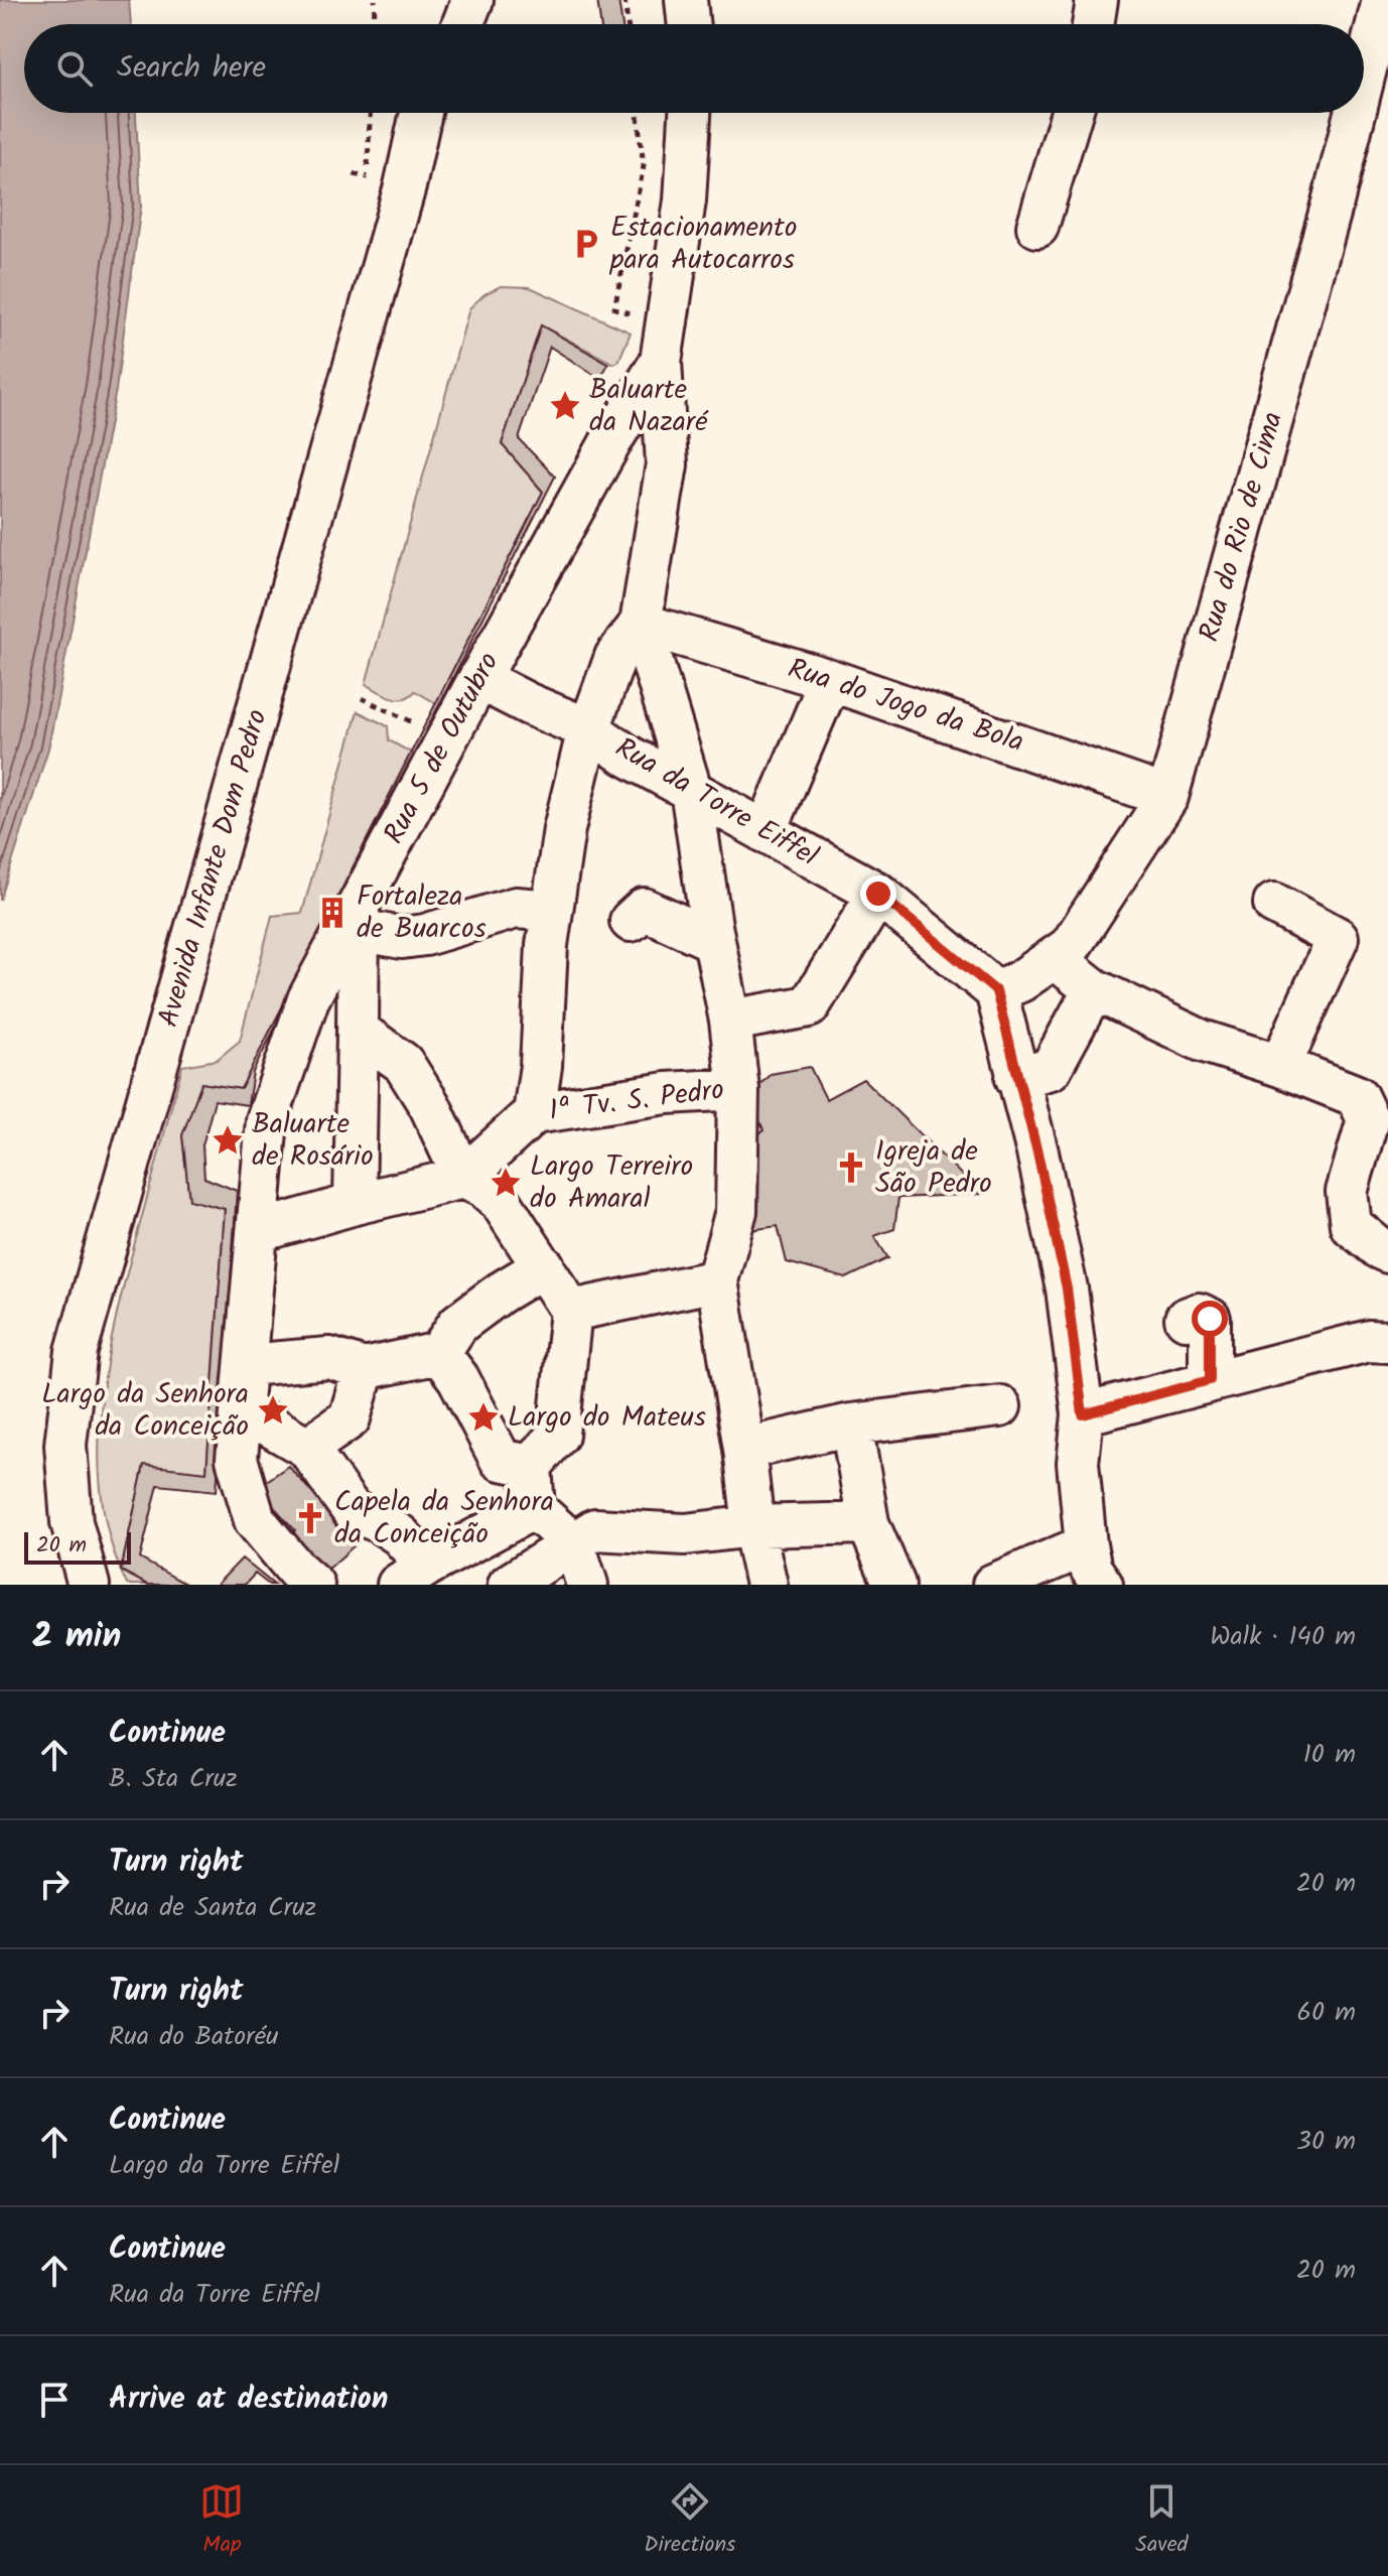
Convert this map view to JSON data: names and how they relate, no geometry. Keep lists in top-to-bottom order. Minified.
{"streets":{"street":["Rua do Rio de Cima","Rua do Jogo da Bola","Rua 5 de Outubro","Rua da Torre Eiffel","Avenida Infante Dom Pedro","1ª Tv. S. Pedro"]},"crossings":[["Rua do Rio de Cima","Rua do Jogo da Bola"],["Rua do Rio de Cima","Rua da Torre Eiffel"],["Rua 5 de Outubro","Rua da Torre Eiffel"]],"places":{"parking":["Estacionamento para Autocarros"],"place":["Baluarte da Nazaré","Baluarte de Rosário","Largo Terreiro do Amaral","Largo da Senhora da Conceição","Largo do Mateus"],"building":["Fortaleza de Buarcos"],"church":["Igreja de São Pedro","Capela da Senhora da Conceição"]},"scale_bar":"20 m","page":{"search":"Search here","scale":"20 m","heading":["2 min","Walk · 140 m"],"list":[["Continue","B. Sta Cruz","10 m"],["Turn right","Rua de Santa Cruz","20 m"],["Turn right","Rua do Batoréu","60 m"],["Continue","Largo da Torre Eiffel","30 m"],["Continue","Rua da Torre Eiffel","20 m"],"Arrive at destination"],"nav":["Map","Directions","Saved"]}}
